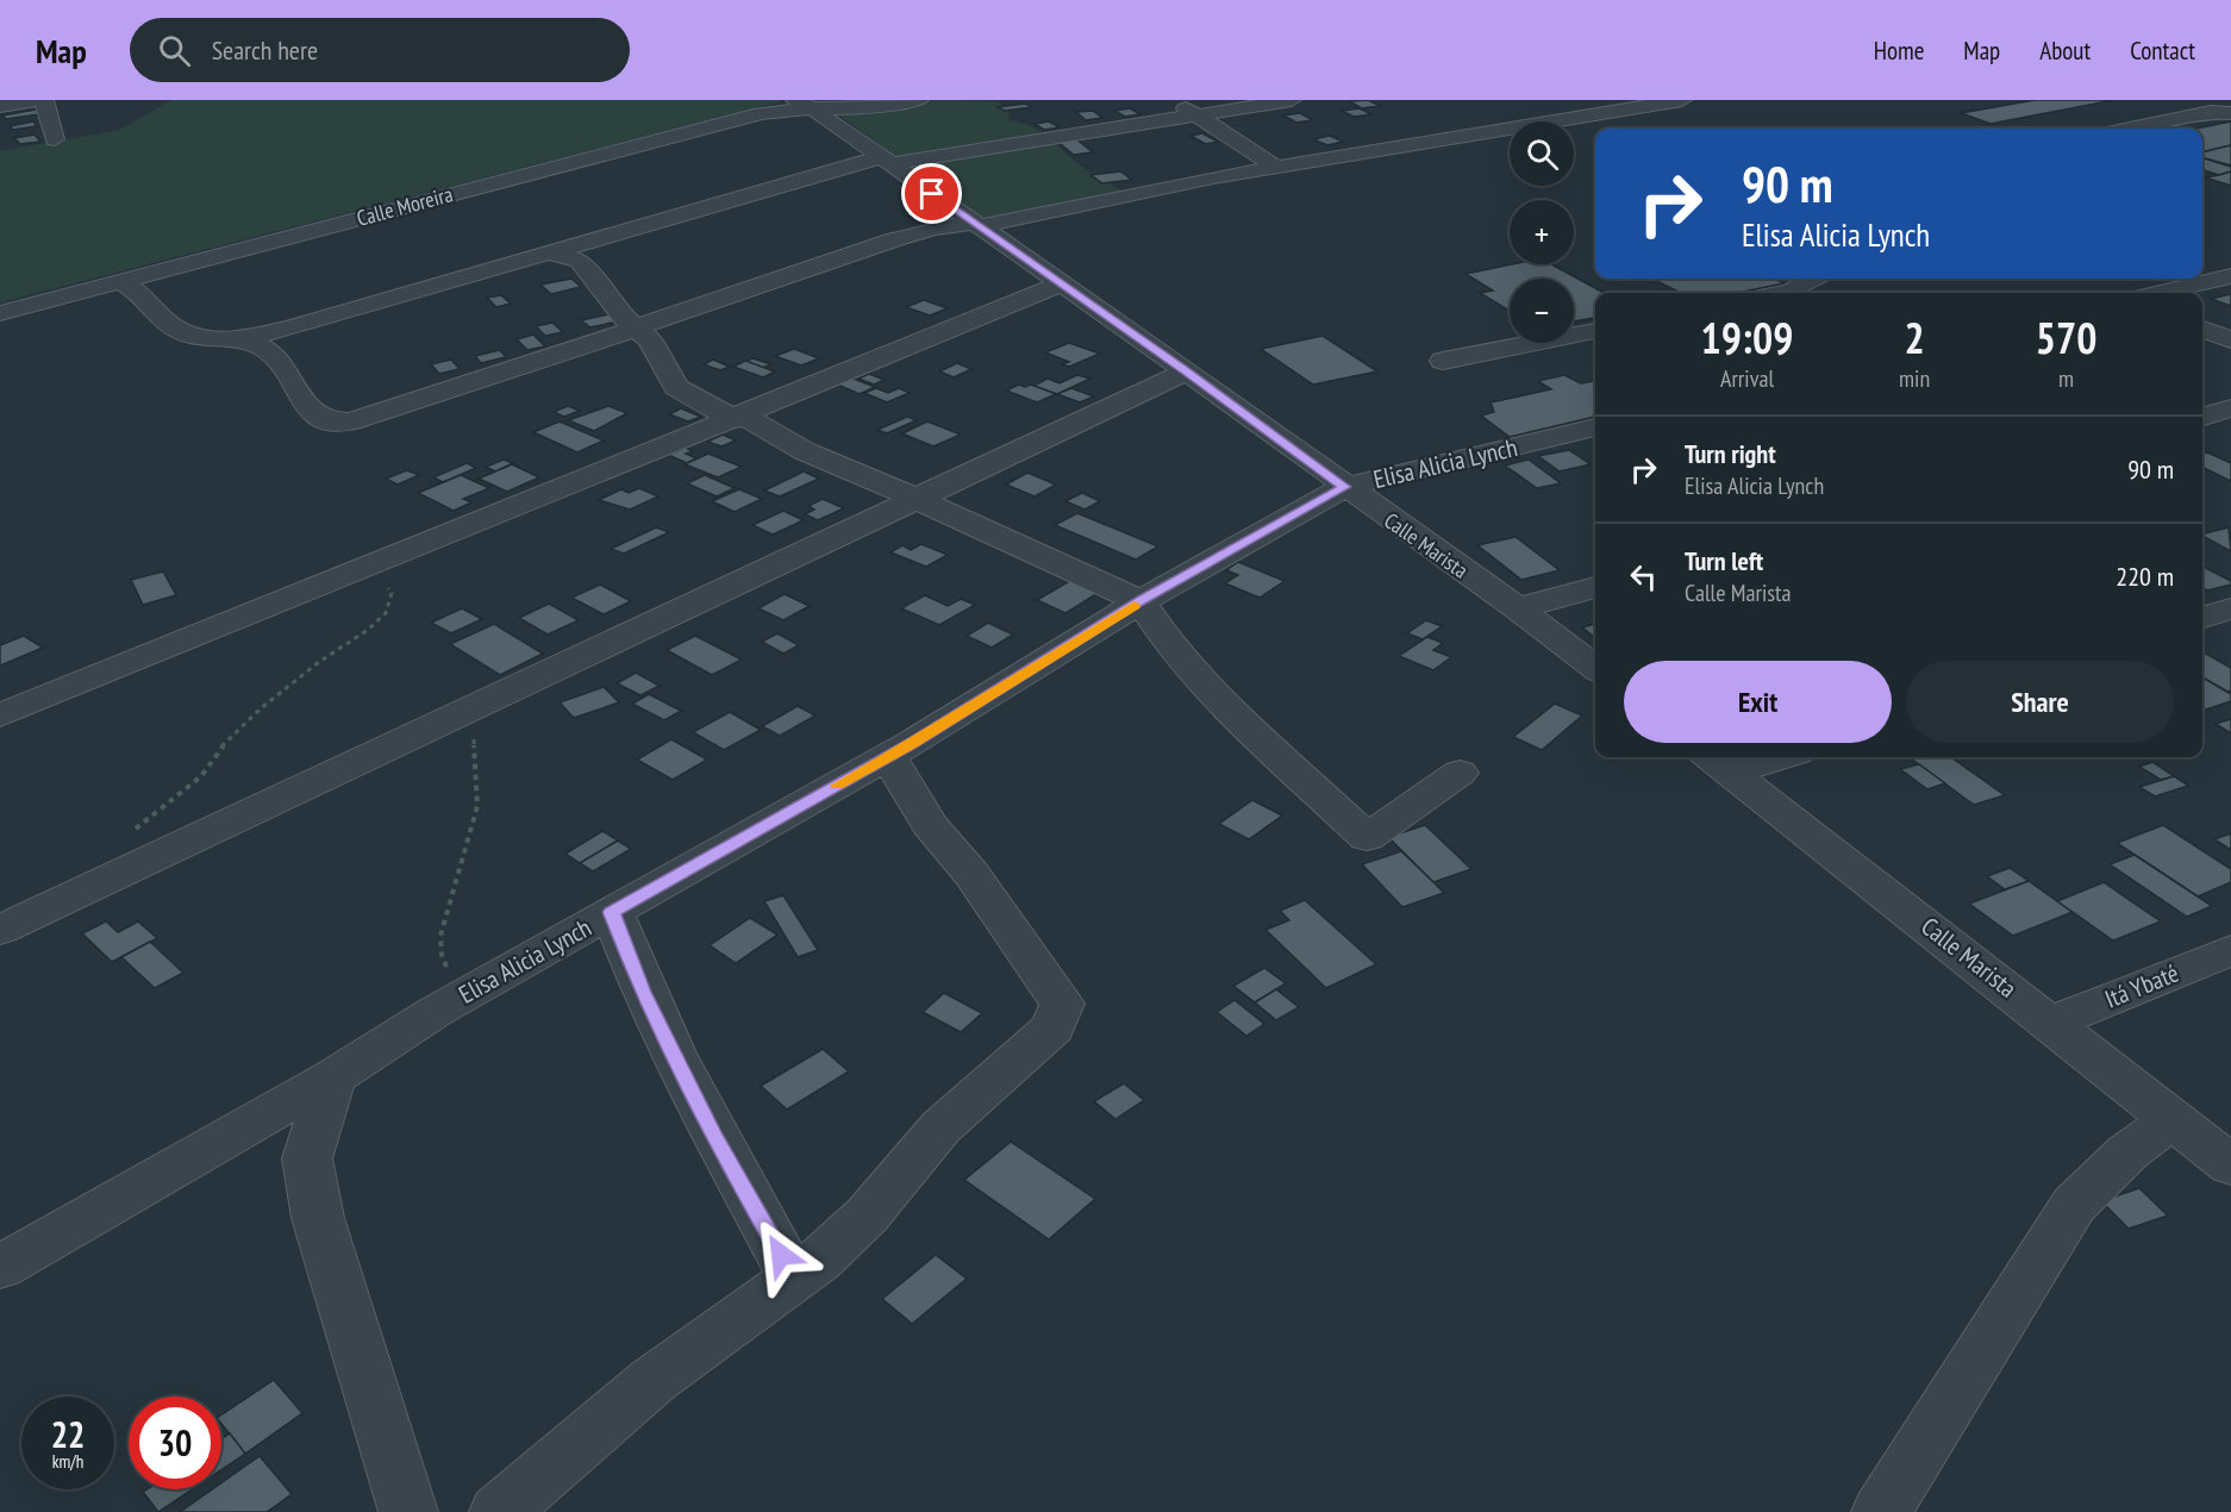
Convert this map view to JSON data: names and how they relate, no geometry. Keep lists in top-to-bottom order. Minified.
{"streets":{"street":["Calle Moreira","Elisa Alicia Lynch","Calle Marista","Itá Ybaté"]},"crossings":[["Calle Moreira","Calle Marista"],["Elisa Alicia Lynch","Calle Marista"],["Calle Marista","Itá Ybaté"]],"page":{"header":"Map","search":"Search here","nav":["Home","Map","About","Contact"],"map_buttons":["+","−"],"turn":["90 m","Elisa Alicia Lynch"],"eta":["19:09","Arrival","2","min","570","m"],"list":[{"name":"Turn right","note":"Elisa Alicia Lynch","value":"90 m"},{"name":"Turn left","note":"Calle Marista","value":"220 m"}],"buttons":["Exit","Share"],"speed":"22 km/h","limit":"30"}}
